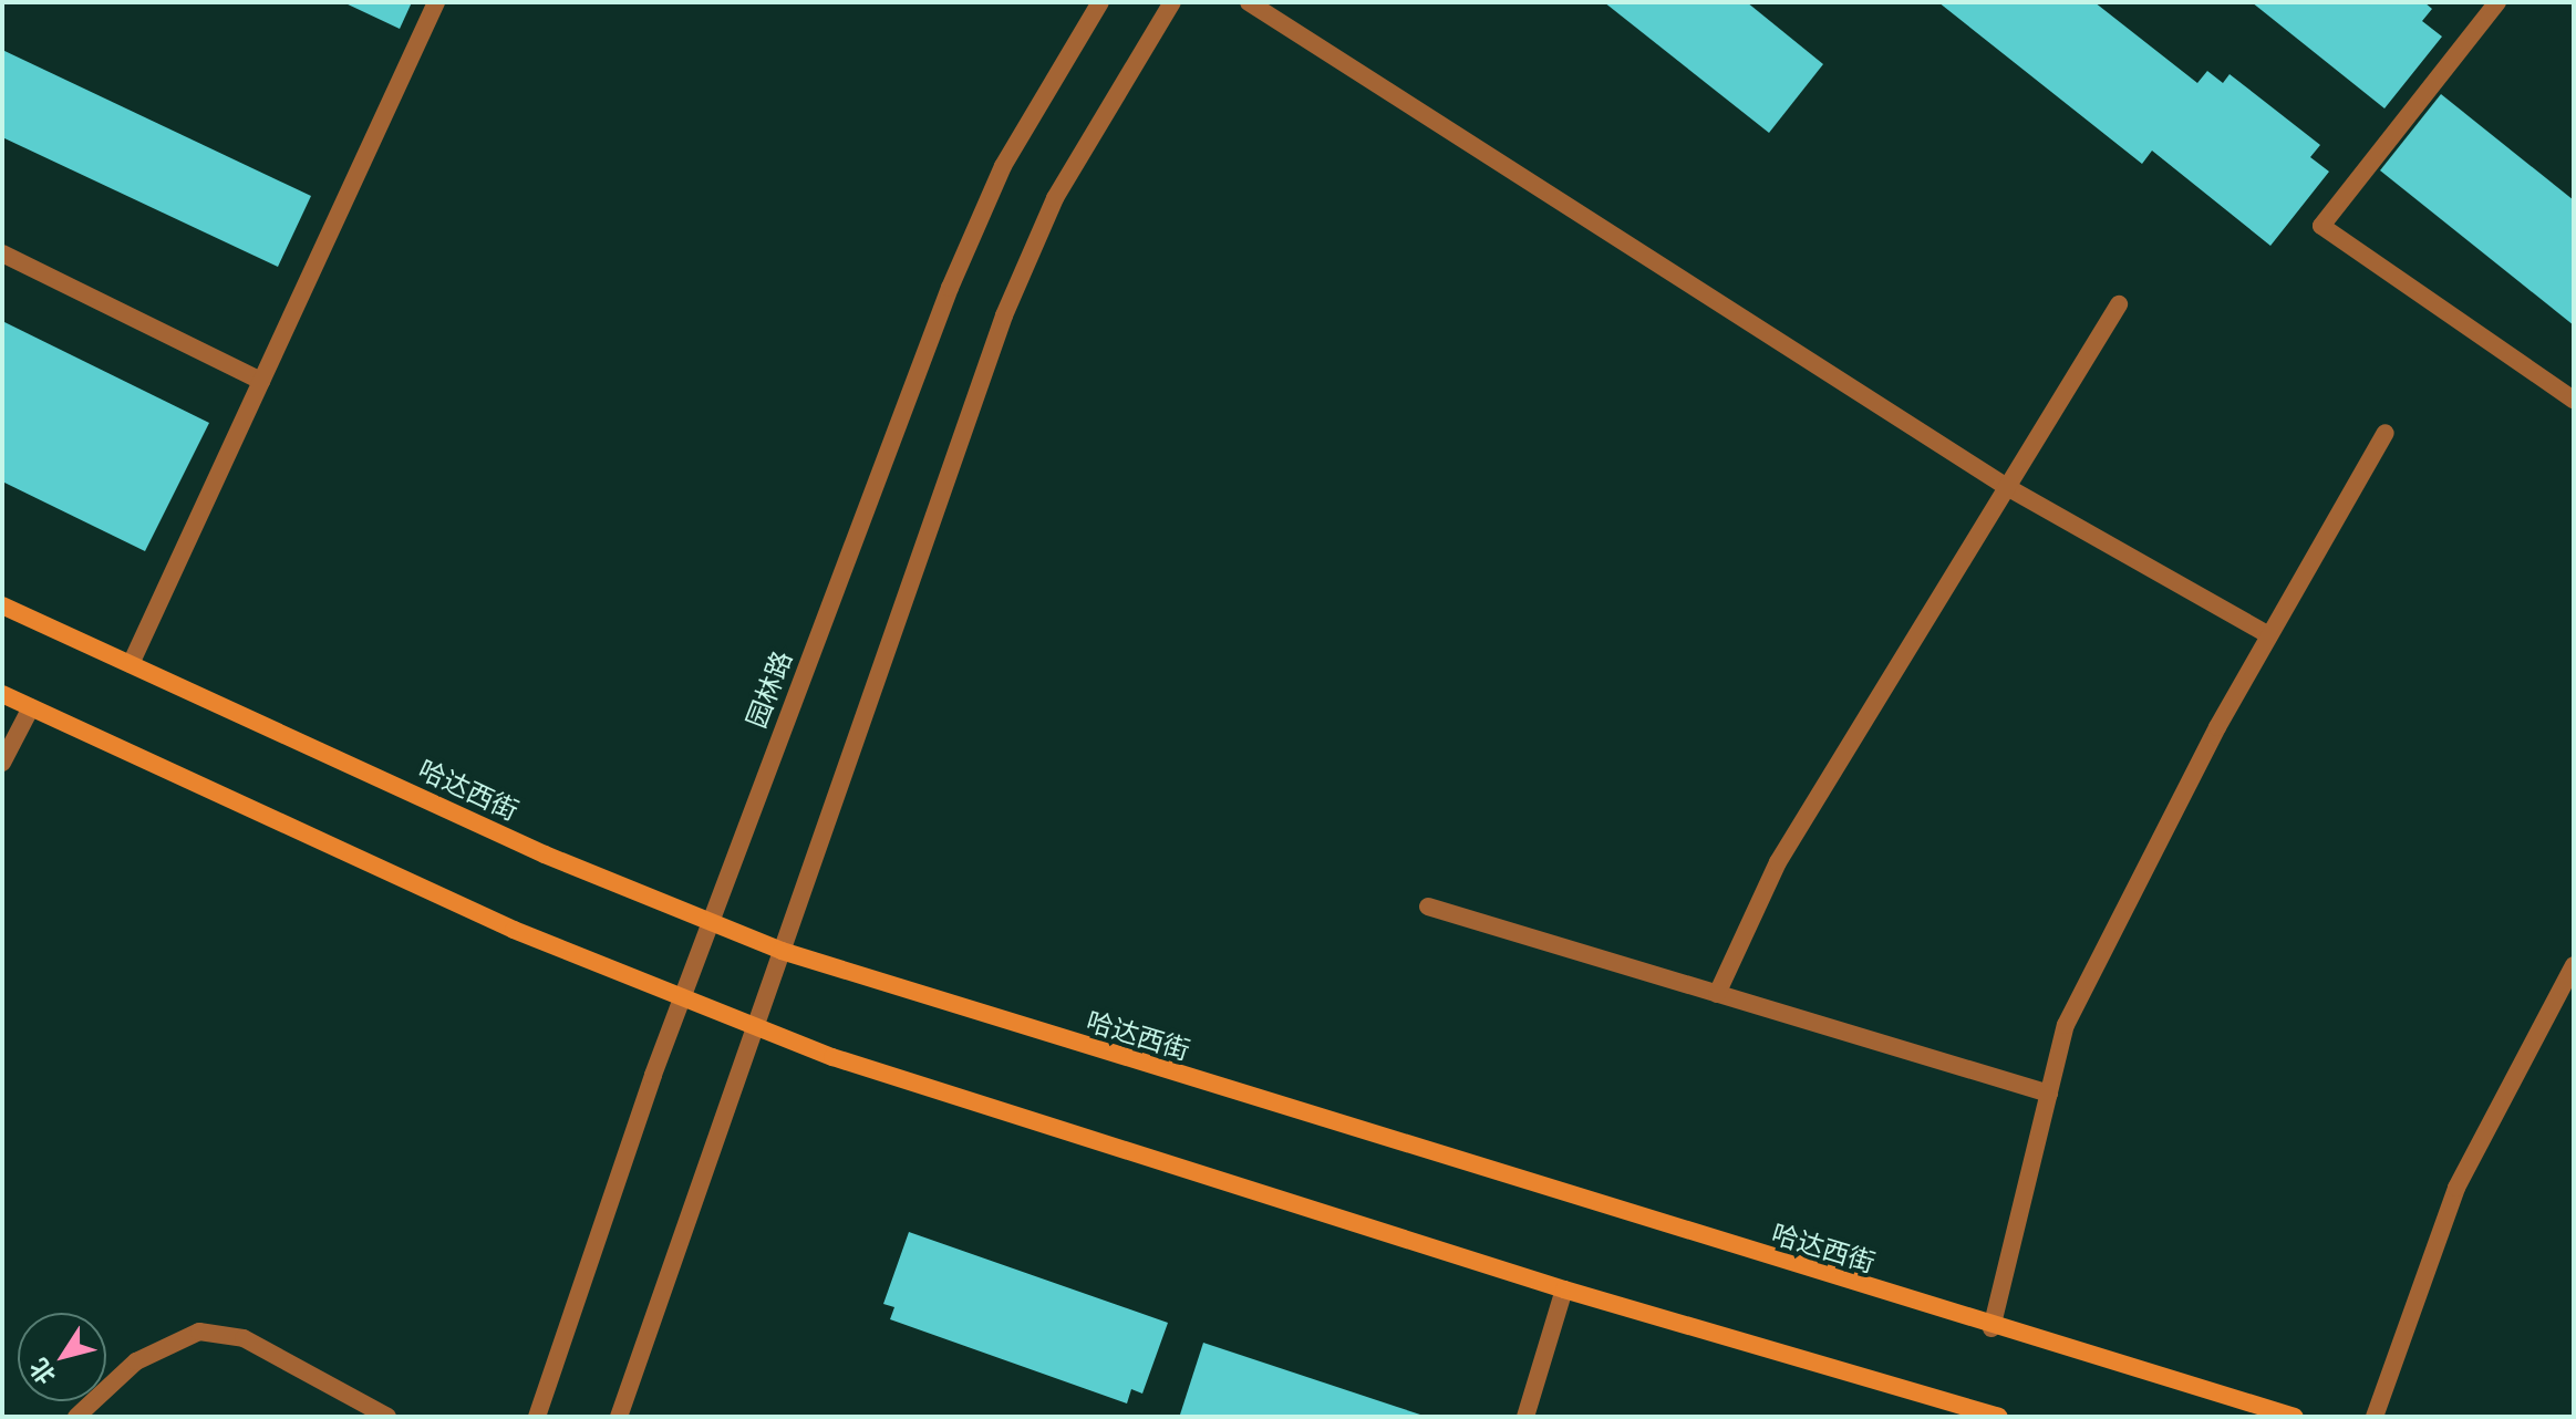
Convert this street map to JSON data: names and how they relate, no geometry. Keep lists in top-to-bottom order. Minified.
{"streets":{"main road":["哈达西街"],"street":["园林路"]},"crossings":[["园林路","哈达西街"]],"north":"bottom left"}
